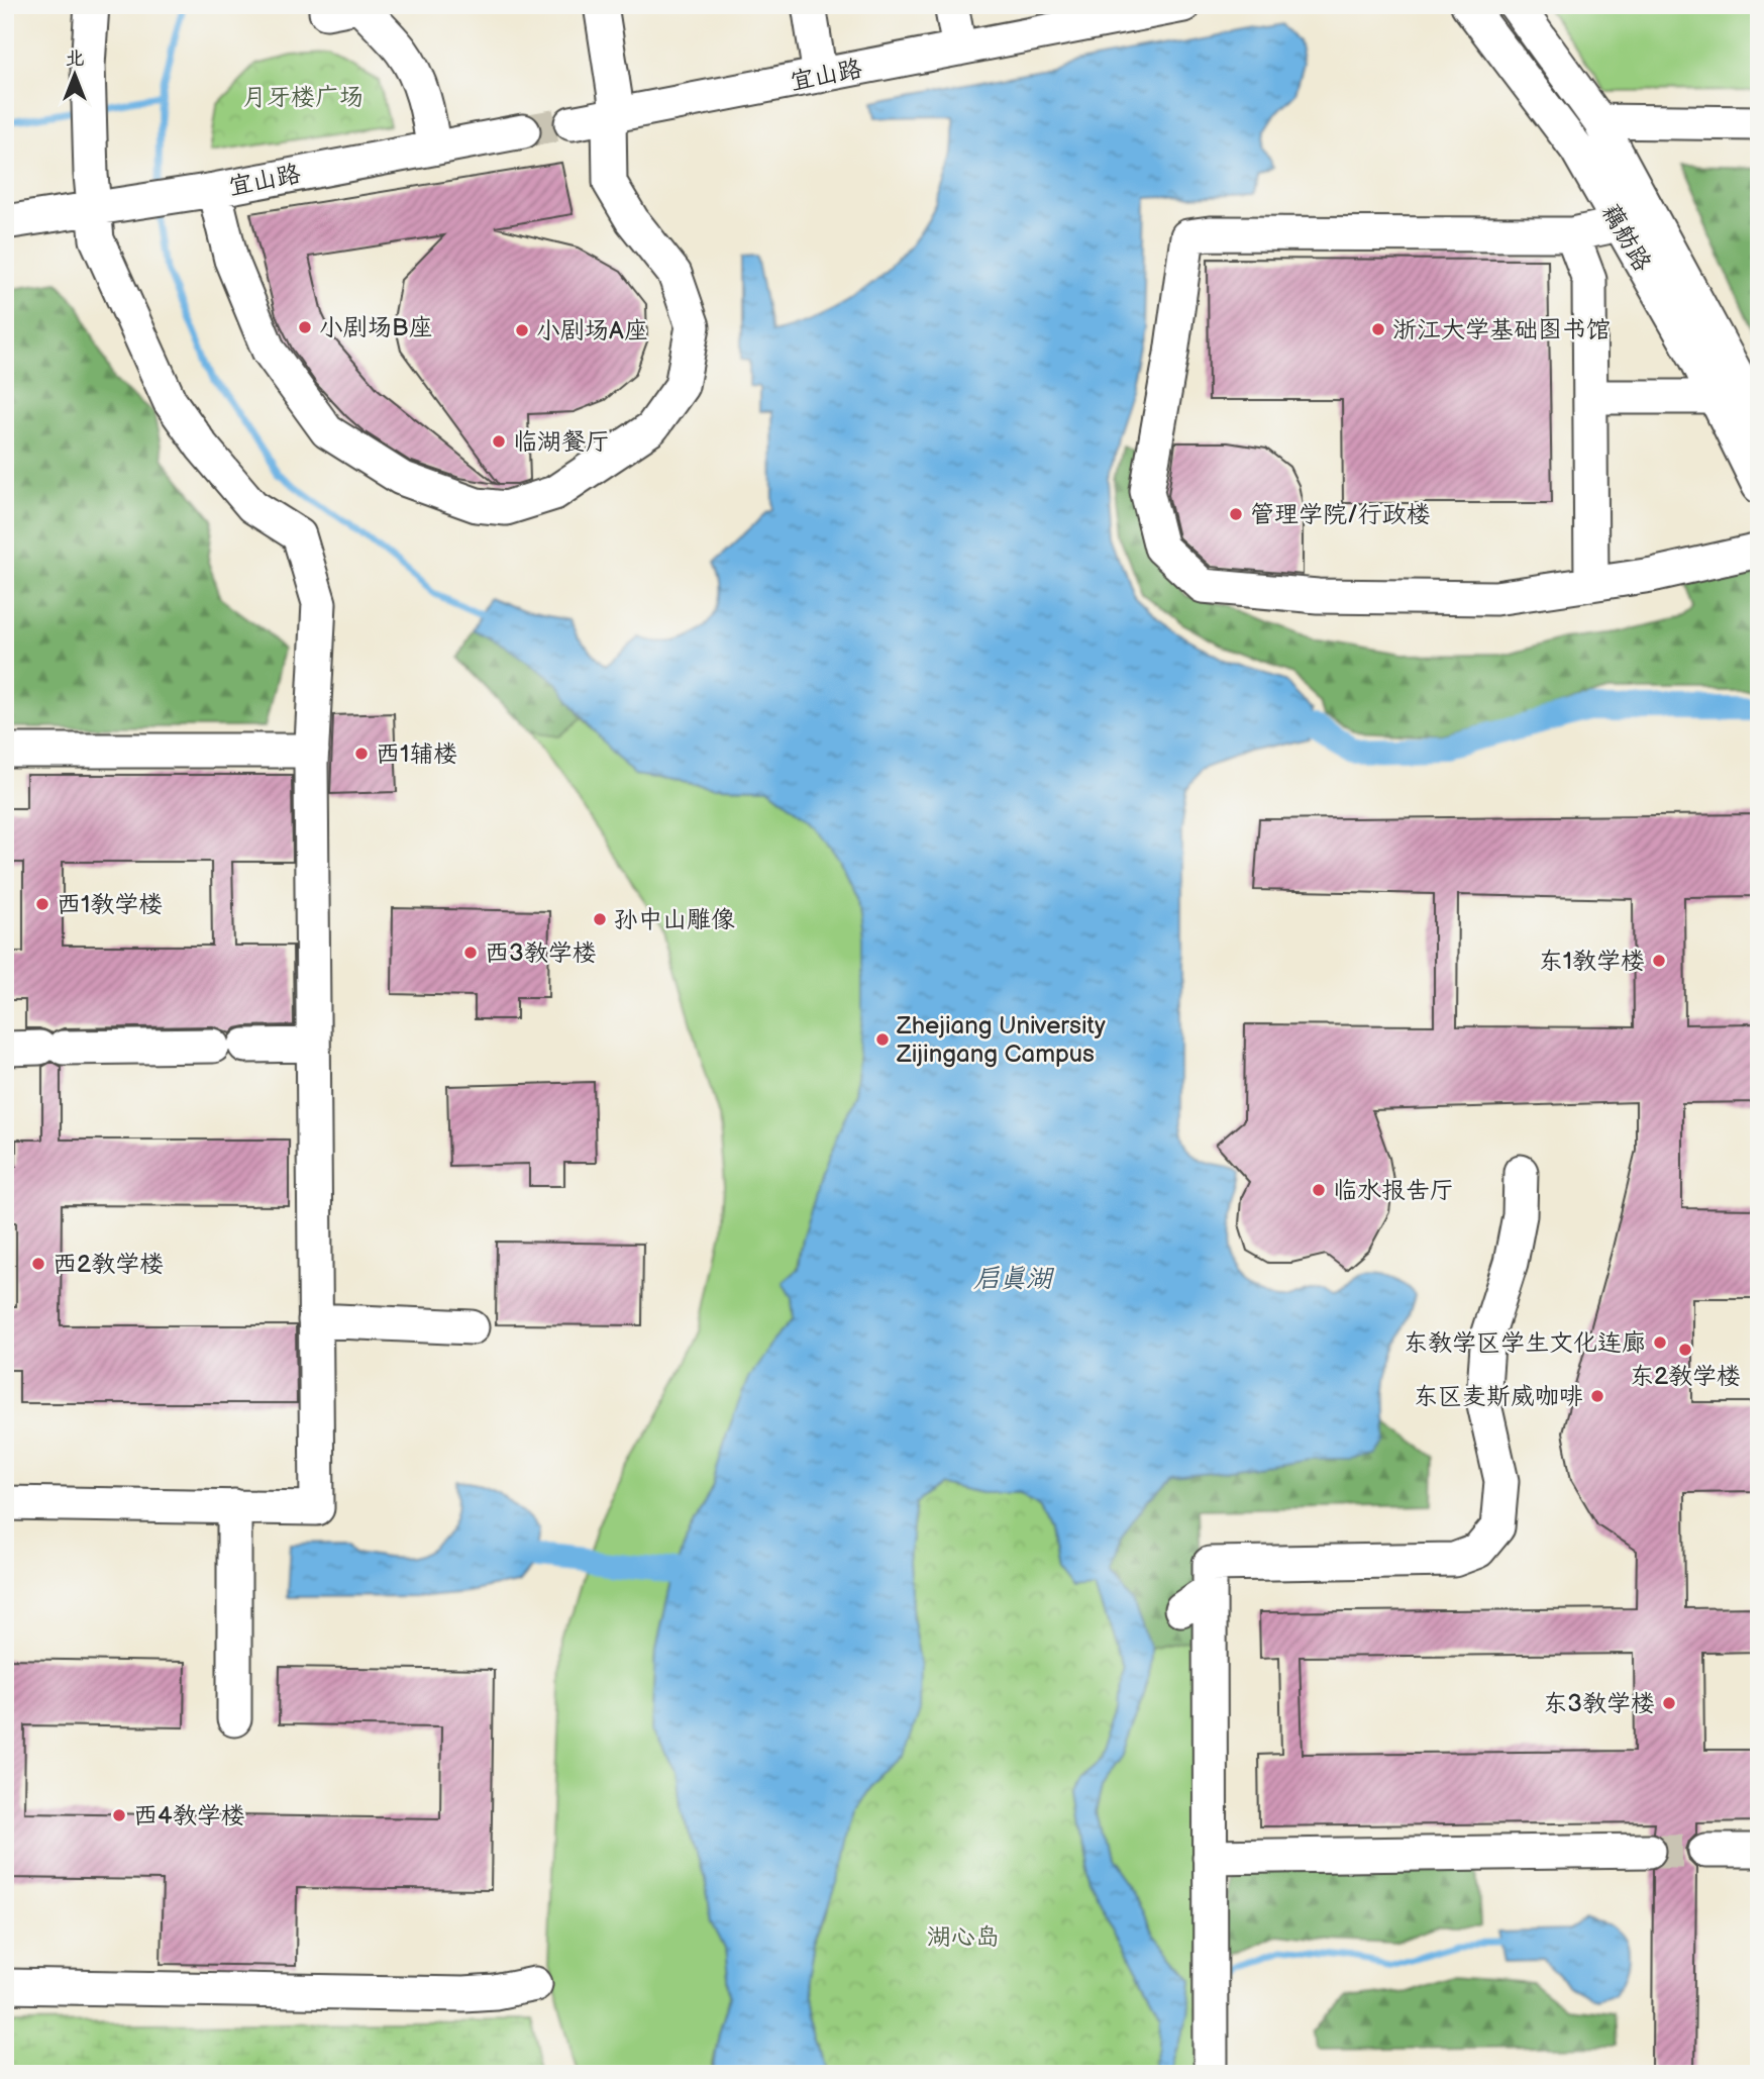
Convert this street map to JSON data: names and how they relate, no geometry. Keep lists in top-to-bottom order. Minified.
{"streets":{"street":["宜山路","藕舫路"]},"water":["启真湖"],"parks":["月牙楼广场","湖心岛"],"places":["小剧场B座","浙江大学基础图书馆","小剧场A座","临湖餐厅","管理学院/行政楼","西1辅楼","西1教学楼","孙中山雕像","西3教学楼","东1教学楼","Zhejiang University Zijingang Campus","临水报告厅","西2教学楼","东教学区学生文化连廊","东2教学楼","东区麦斯威咖啡","东3教学楼","西4教学楼"],"north":"top"}
